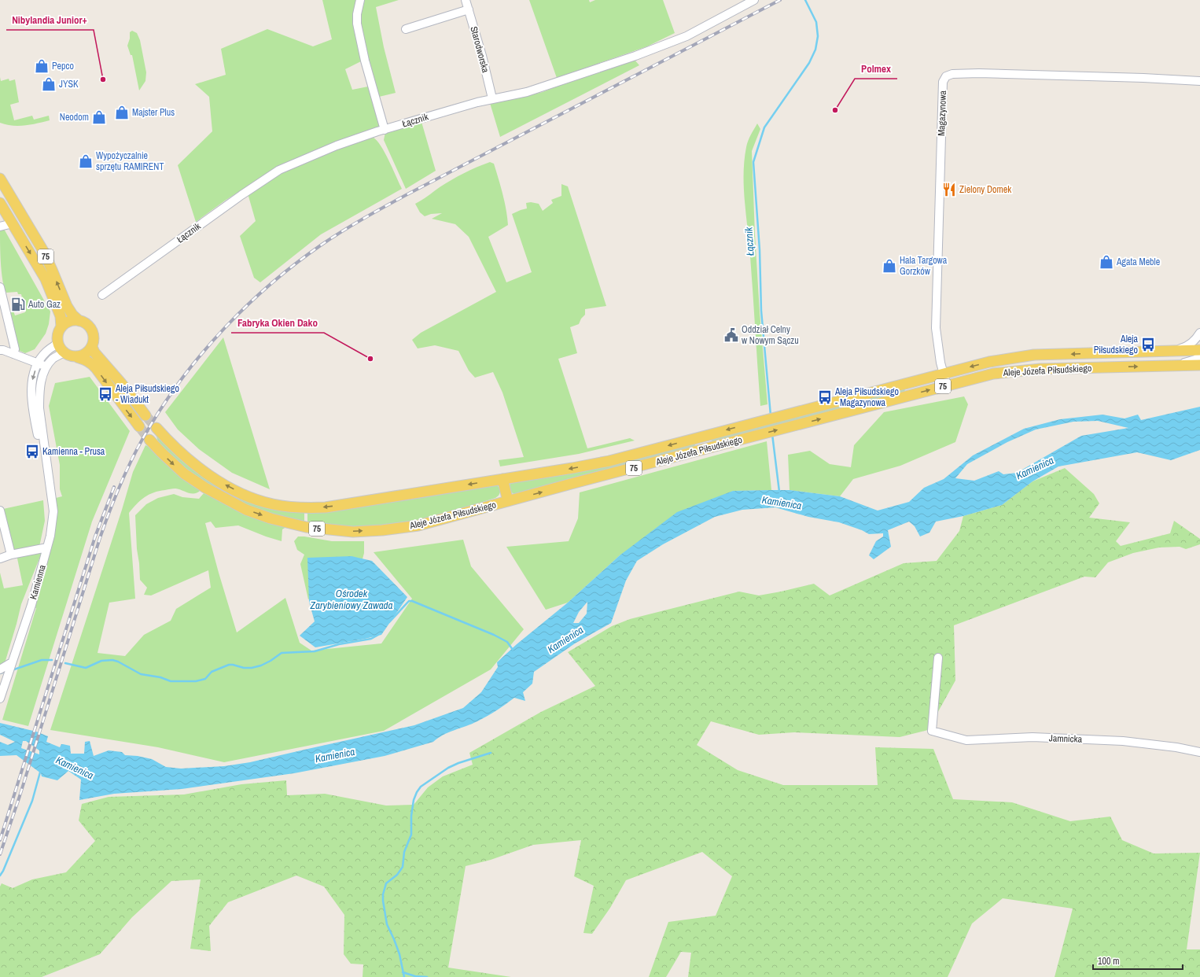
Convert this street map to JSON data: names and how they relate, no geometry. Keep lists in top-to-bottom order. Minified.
{"streets":{"main road":["75","Aleje Józefa Piłsudskiego"],"street":["Starodworska","Magazynowa","Łącznik","Kamienna","Jamnicka"]},"crossings":[["Starodworska","Łącznik"],["Magazynowa","Aleje Józefa Piłsudskiego"],["75","Kamienna"]],"water":["Łącznik","Kamienica","Ośrodek Zarybieniowy Zawada"],"places":{"shop":["Pepco","JYSK","Majster Plus","Neodom","Wypożyczalnie sprzętu RAMIRENT","Agata Meble","Hala Targowa Gorzków"],"other":["Nibylandia Junior+","Polmex","Fabryka Okien Dako"],"restaurant":["Zielony Domek"],"fuel station":["Auto Gaz"],"public building":["Oddział Celny w Nowym Sączu"],"bus stop":["Aleja Piłsudskiego","Aleja Piłsudskiego - Wiadukt","Aleja Piłsudskiego - Magazynowa","Kamienna - Prusa"]},"scale_bar":"100 m"}
